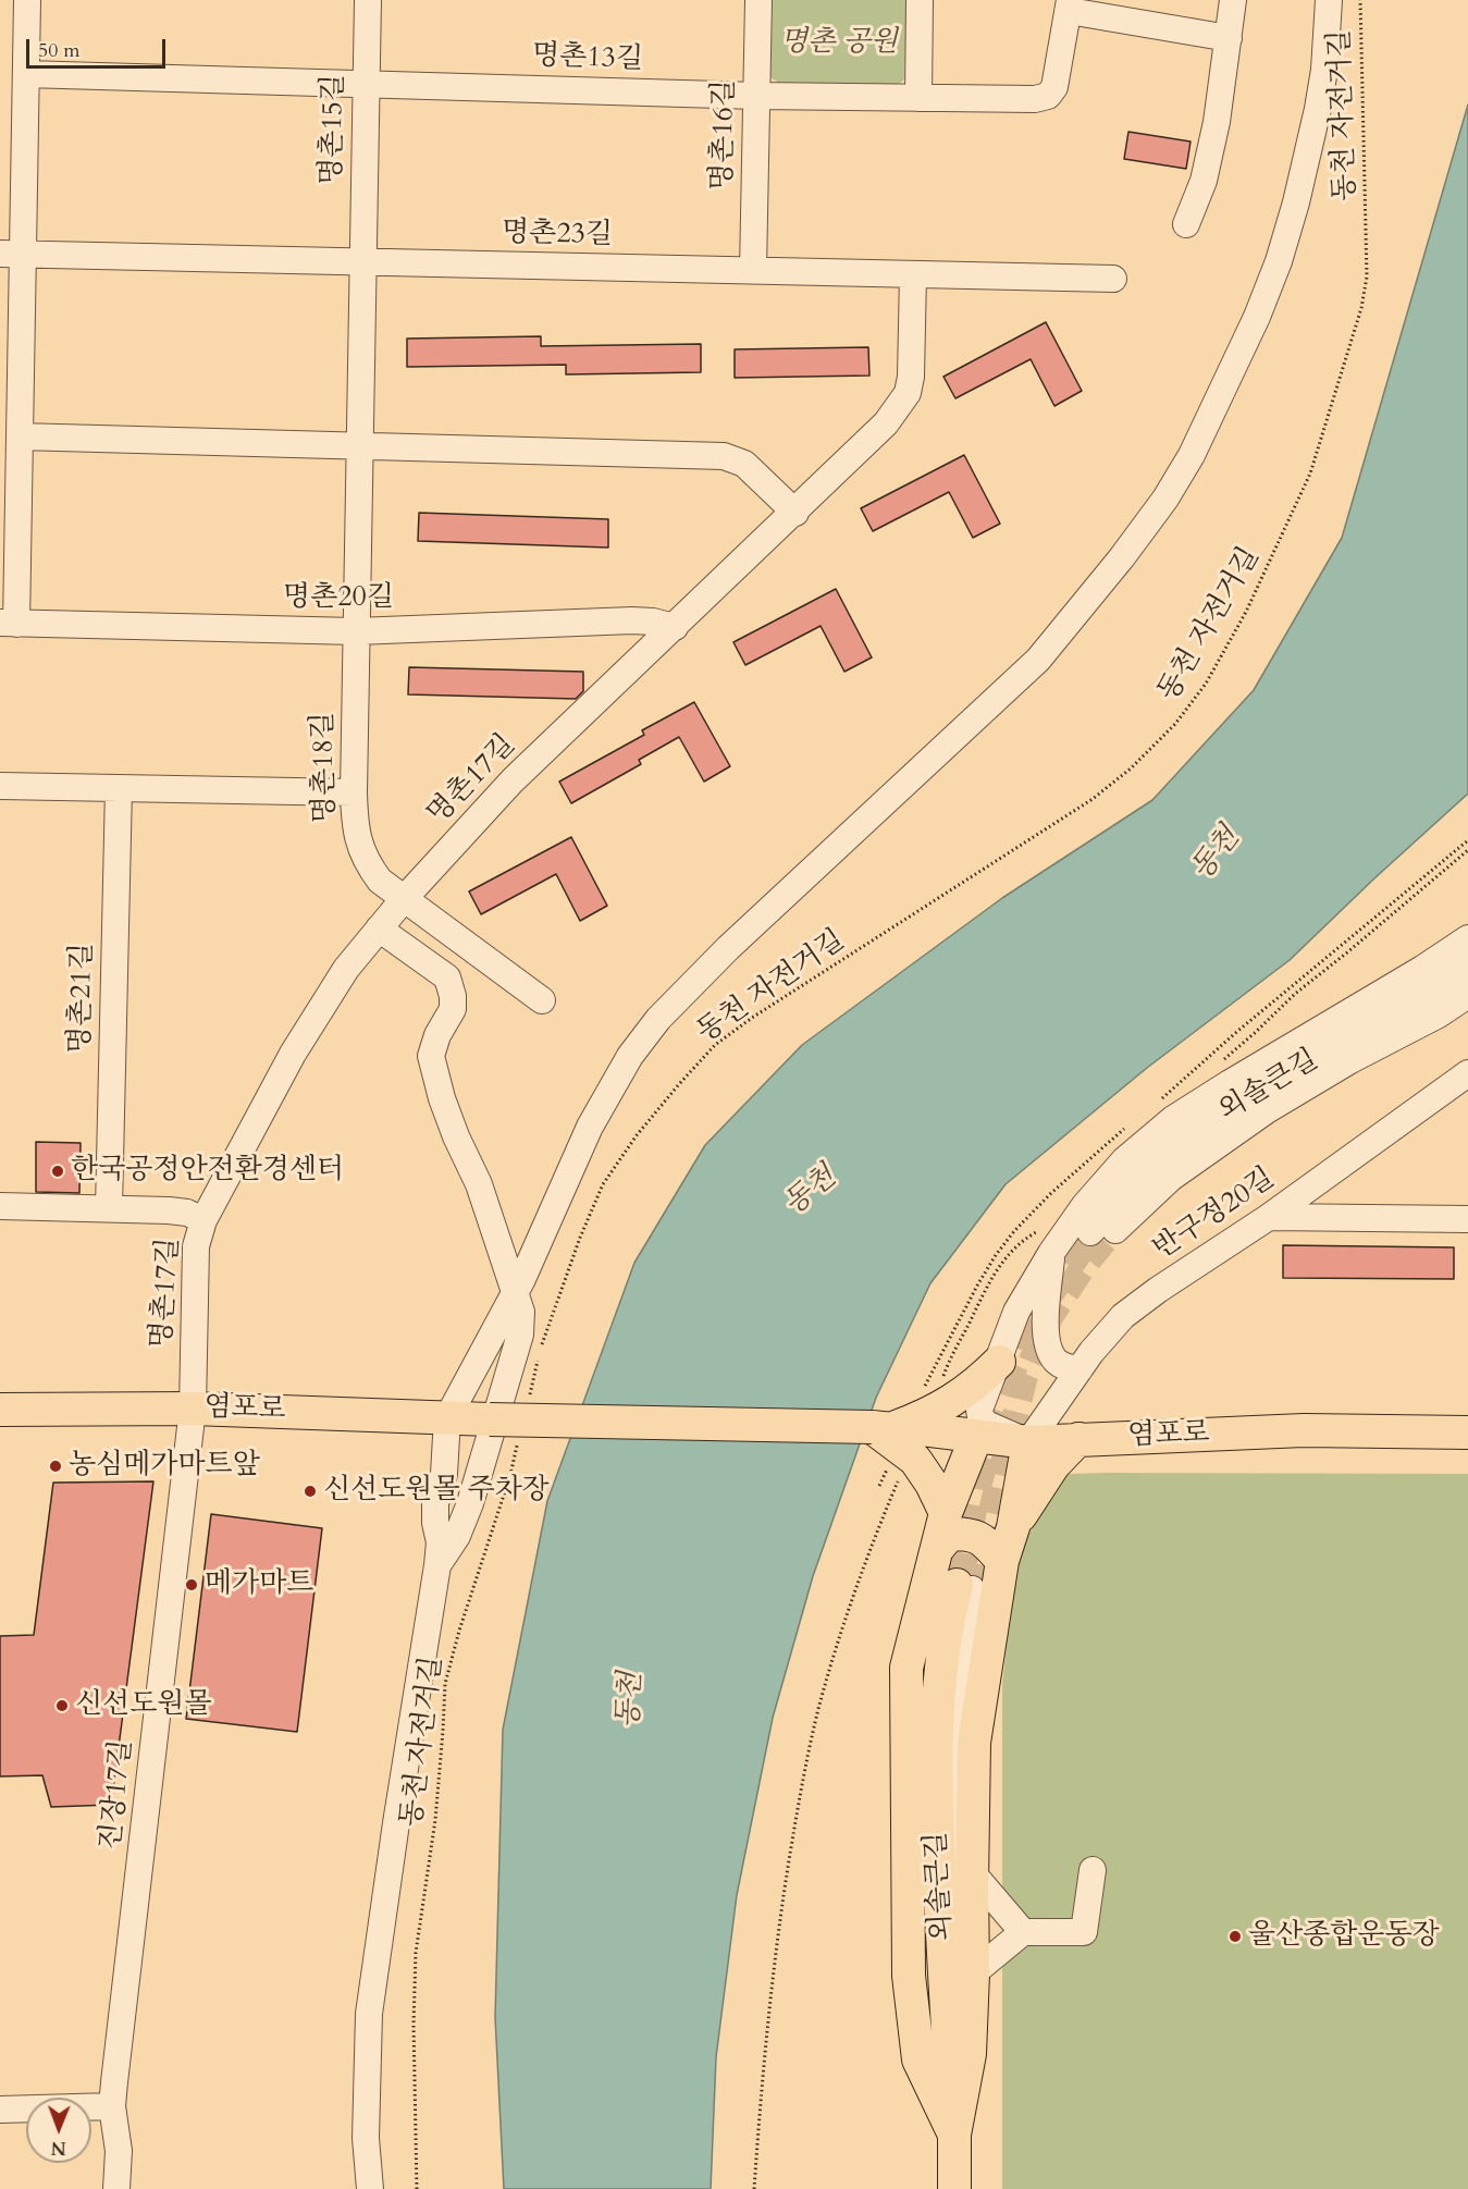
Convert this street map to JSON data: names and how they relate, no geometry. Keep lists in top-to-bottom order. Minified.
{"streets":{"main road":["외솔큰길","염포로"],"street":["명촌13길","명촌15길","명촌16길","명촌23길","명촌20길","명촌18길","명촌17길","명촌21길","반구정20길","진장17길"],"path":["동천 자전거길"]},"crossings":[["명촌13길","명촌15길"],["명촌13길","명촌16길"],["명촌15길","명촌23길"],["명촌15길","명촌18길"],["명촌16길","명촌23길"],["명촌23길","명촌18길"],["명촌23길","명촌17길"],["명촌20길","명촌18길"],["명촌20길","명촌17길"],["명촌18길","명촌17길"],["명촌17길","염포로"],["명촌17길","진장17길"],["반구정20길","염포로"],["염포로","진장17길"]],"water":["동천"],"parks":["명촌 공원"],"places":["한국공정안전환경센터","농심메가마트앞","신선도원몰 주차장","메가마트","신선도원몰","울산종합운동장"],"scale_bar":"50 m","north":"bottom"}
